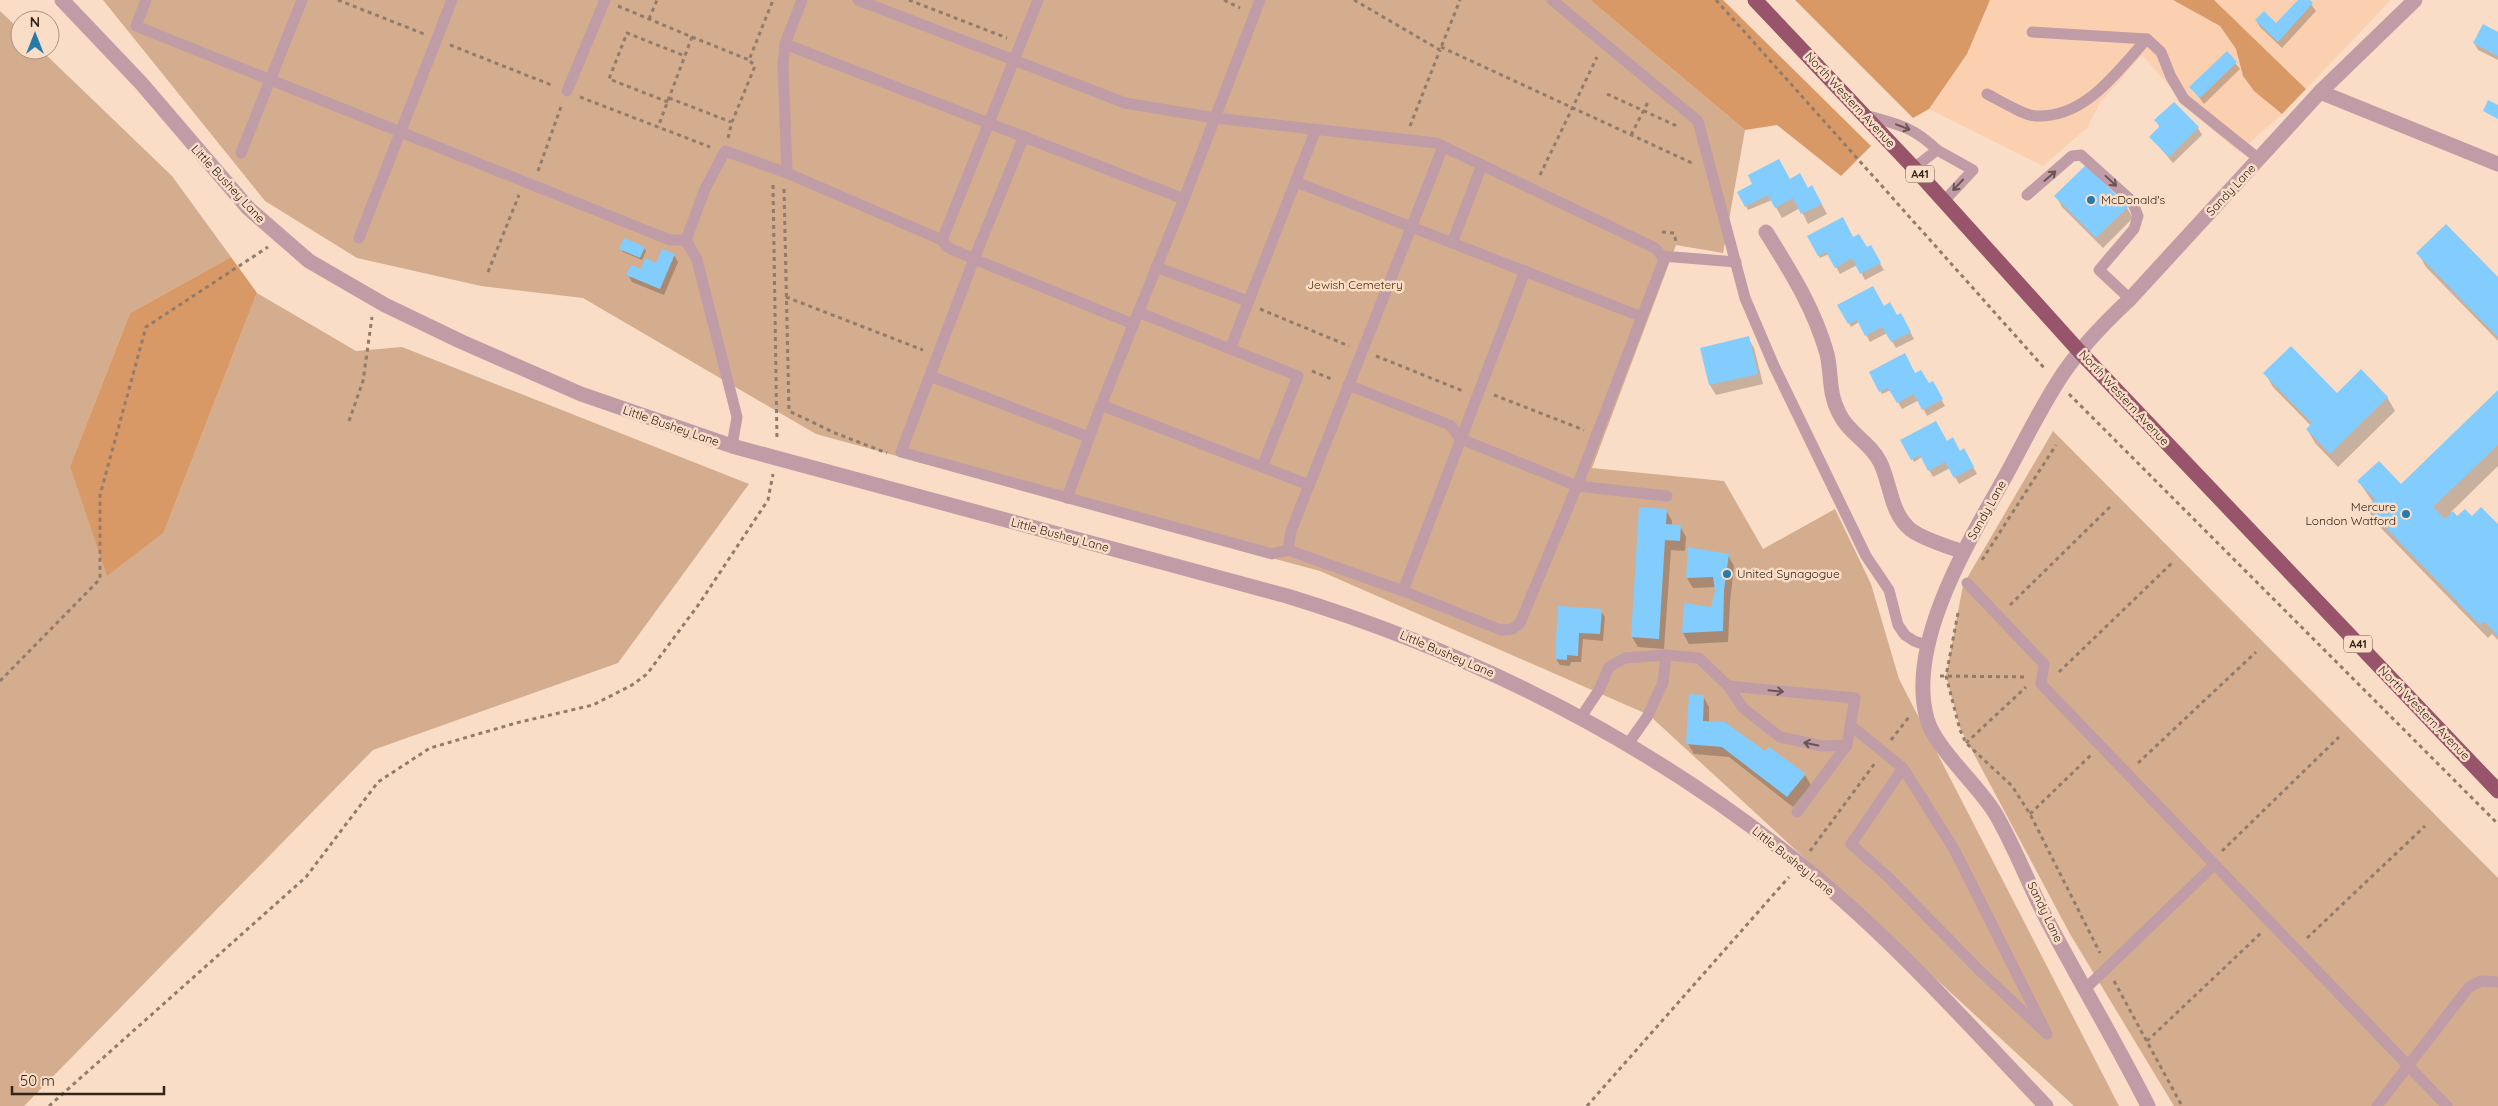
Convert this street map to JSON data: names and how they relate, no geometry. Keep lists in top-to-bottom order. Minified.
{"streets":{"highway":["North Western Avenue","A41"],"street":["Little Bushey Lane","Sandy Lane"]},"crossings":[["North Western Avenue","Sandy Lane"]],"parks":["Jewish Cemetery"],"places":["McDonald's","Mercure London Watford","United Synagogue"],"scale_bar":"50 m","north":"top"}
